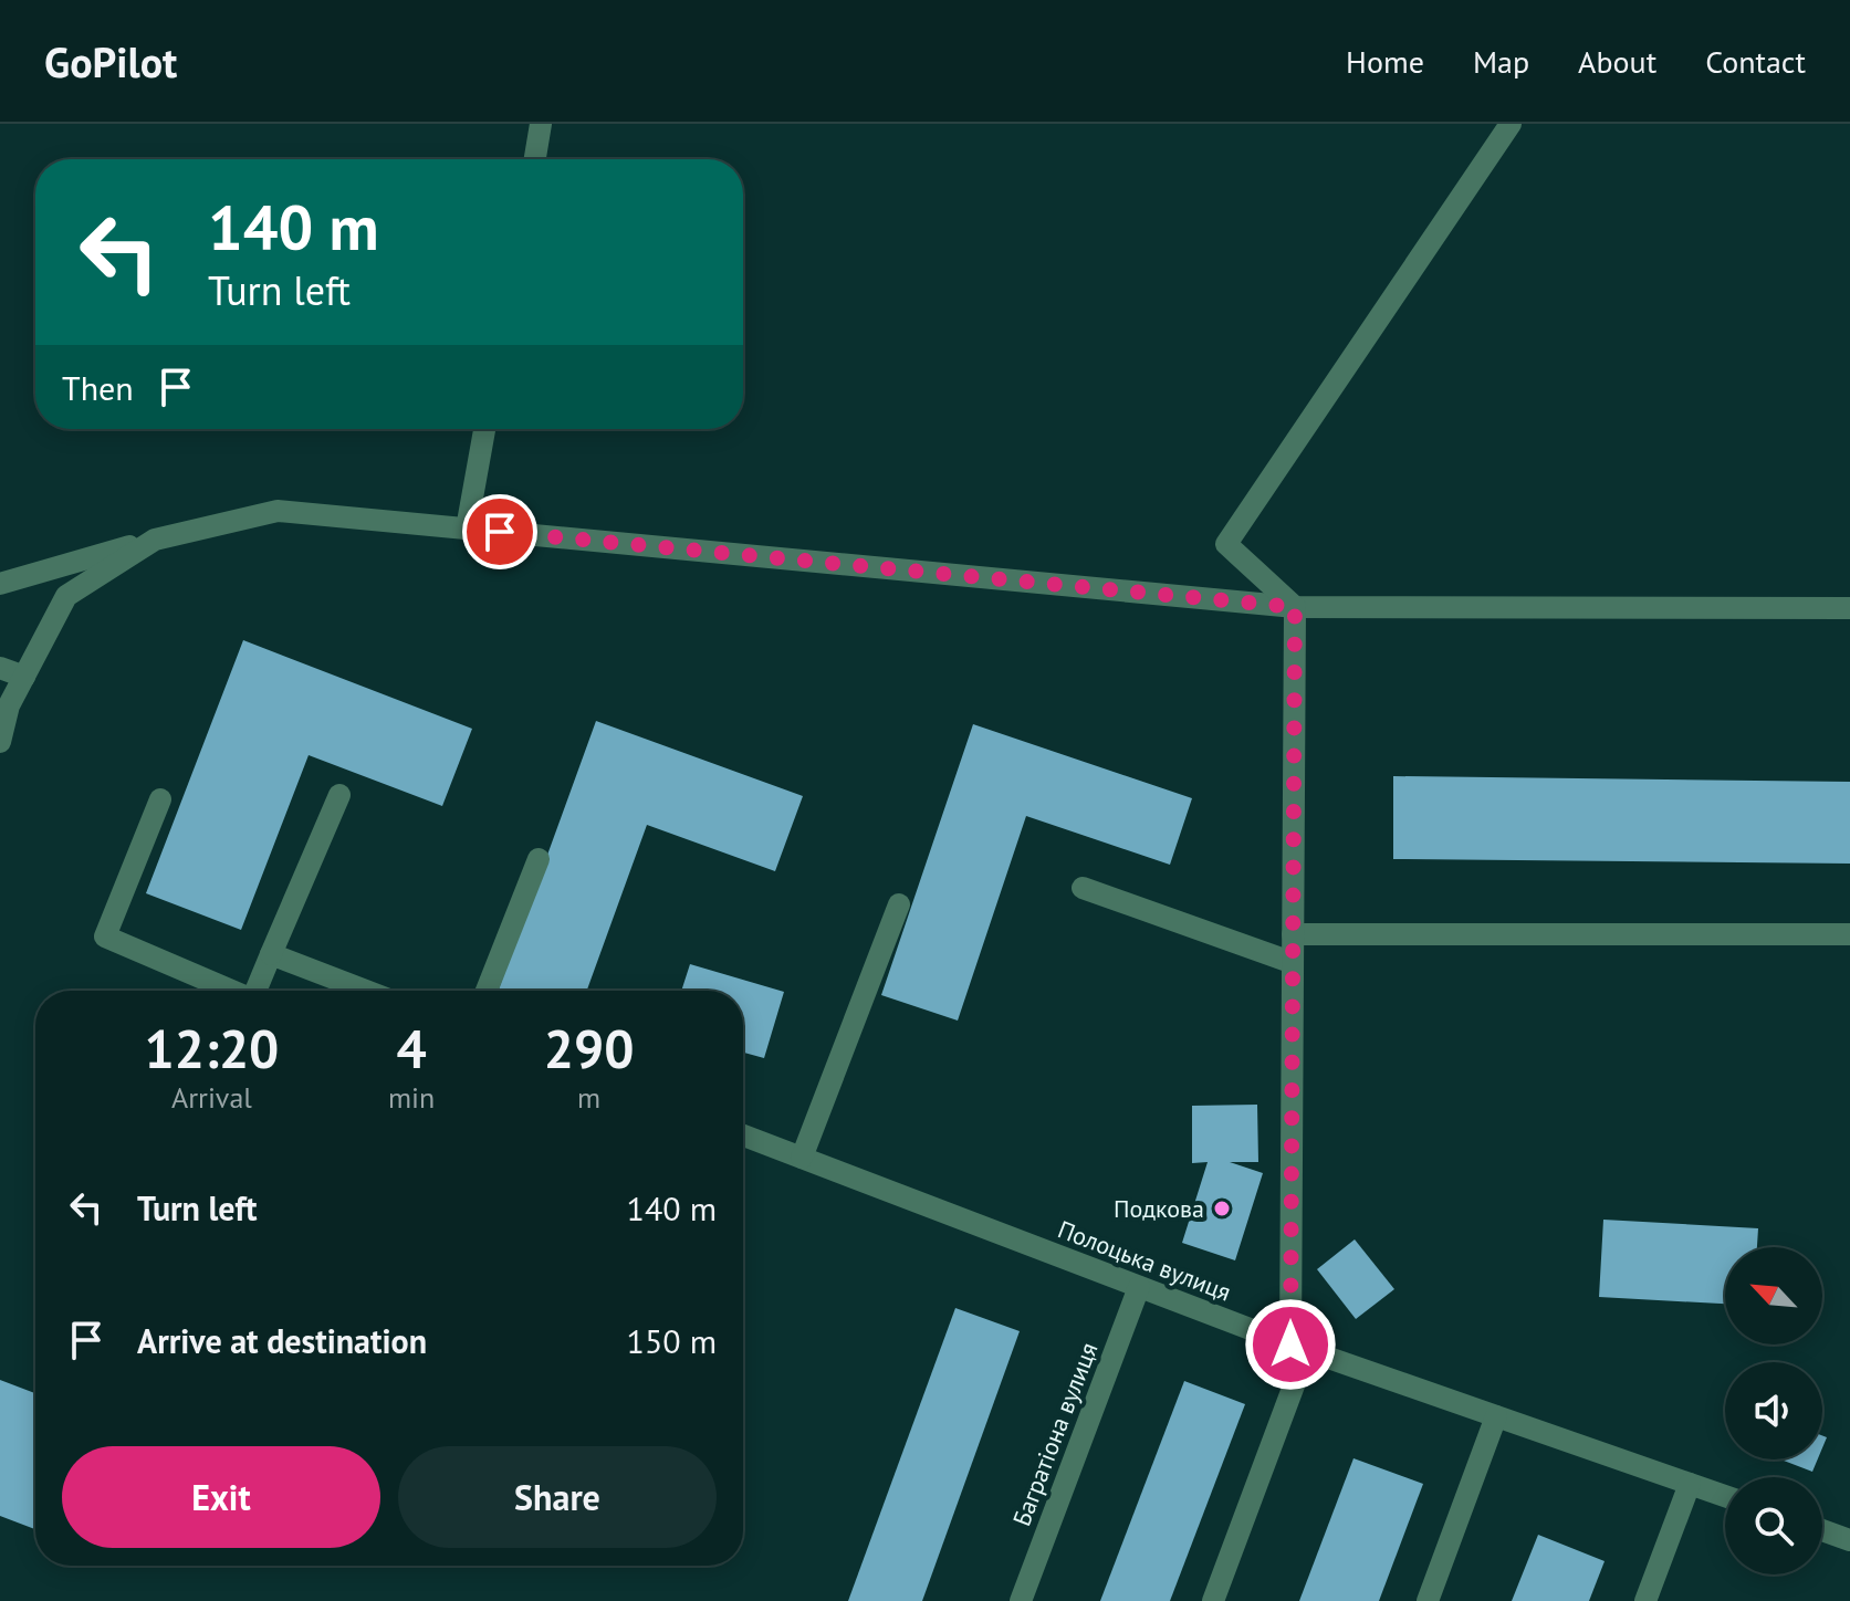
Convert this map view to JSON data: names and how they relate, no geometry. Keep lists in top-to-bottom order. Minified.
{"streets":{"street":["Полоцька вулиця","Багратіона вулиця"]},"crossings":[["Полоцька вулиця","Багратіона вулиця"]],"places":["Подкова"],"north":"top left","page":{"header":"GoPilot","nav":["Home","Map","About","Contact"],"turn":["140 m","Turn left"],"then":"Then","eta":["12:20","Arrival","4","min","290","m"],"list":[{"name":"Turn left","value":"140 m"},{"name":"Arrive at destination","value":"150 m"}],"buttons":["Exit","Share"]}}
